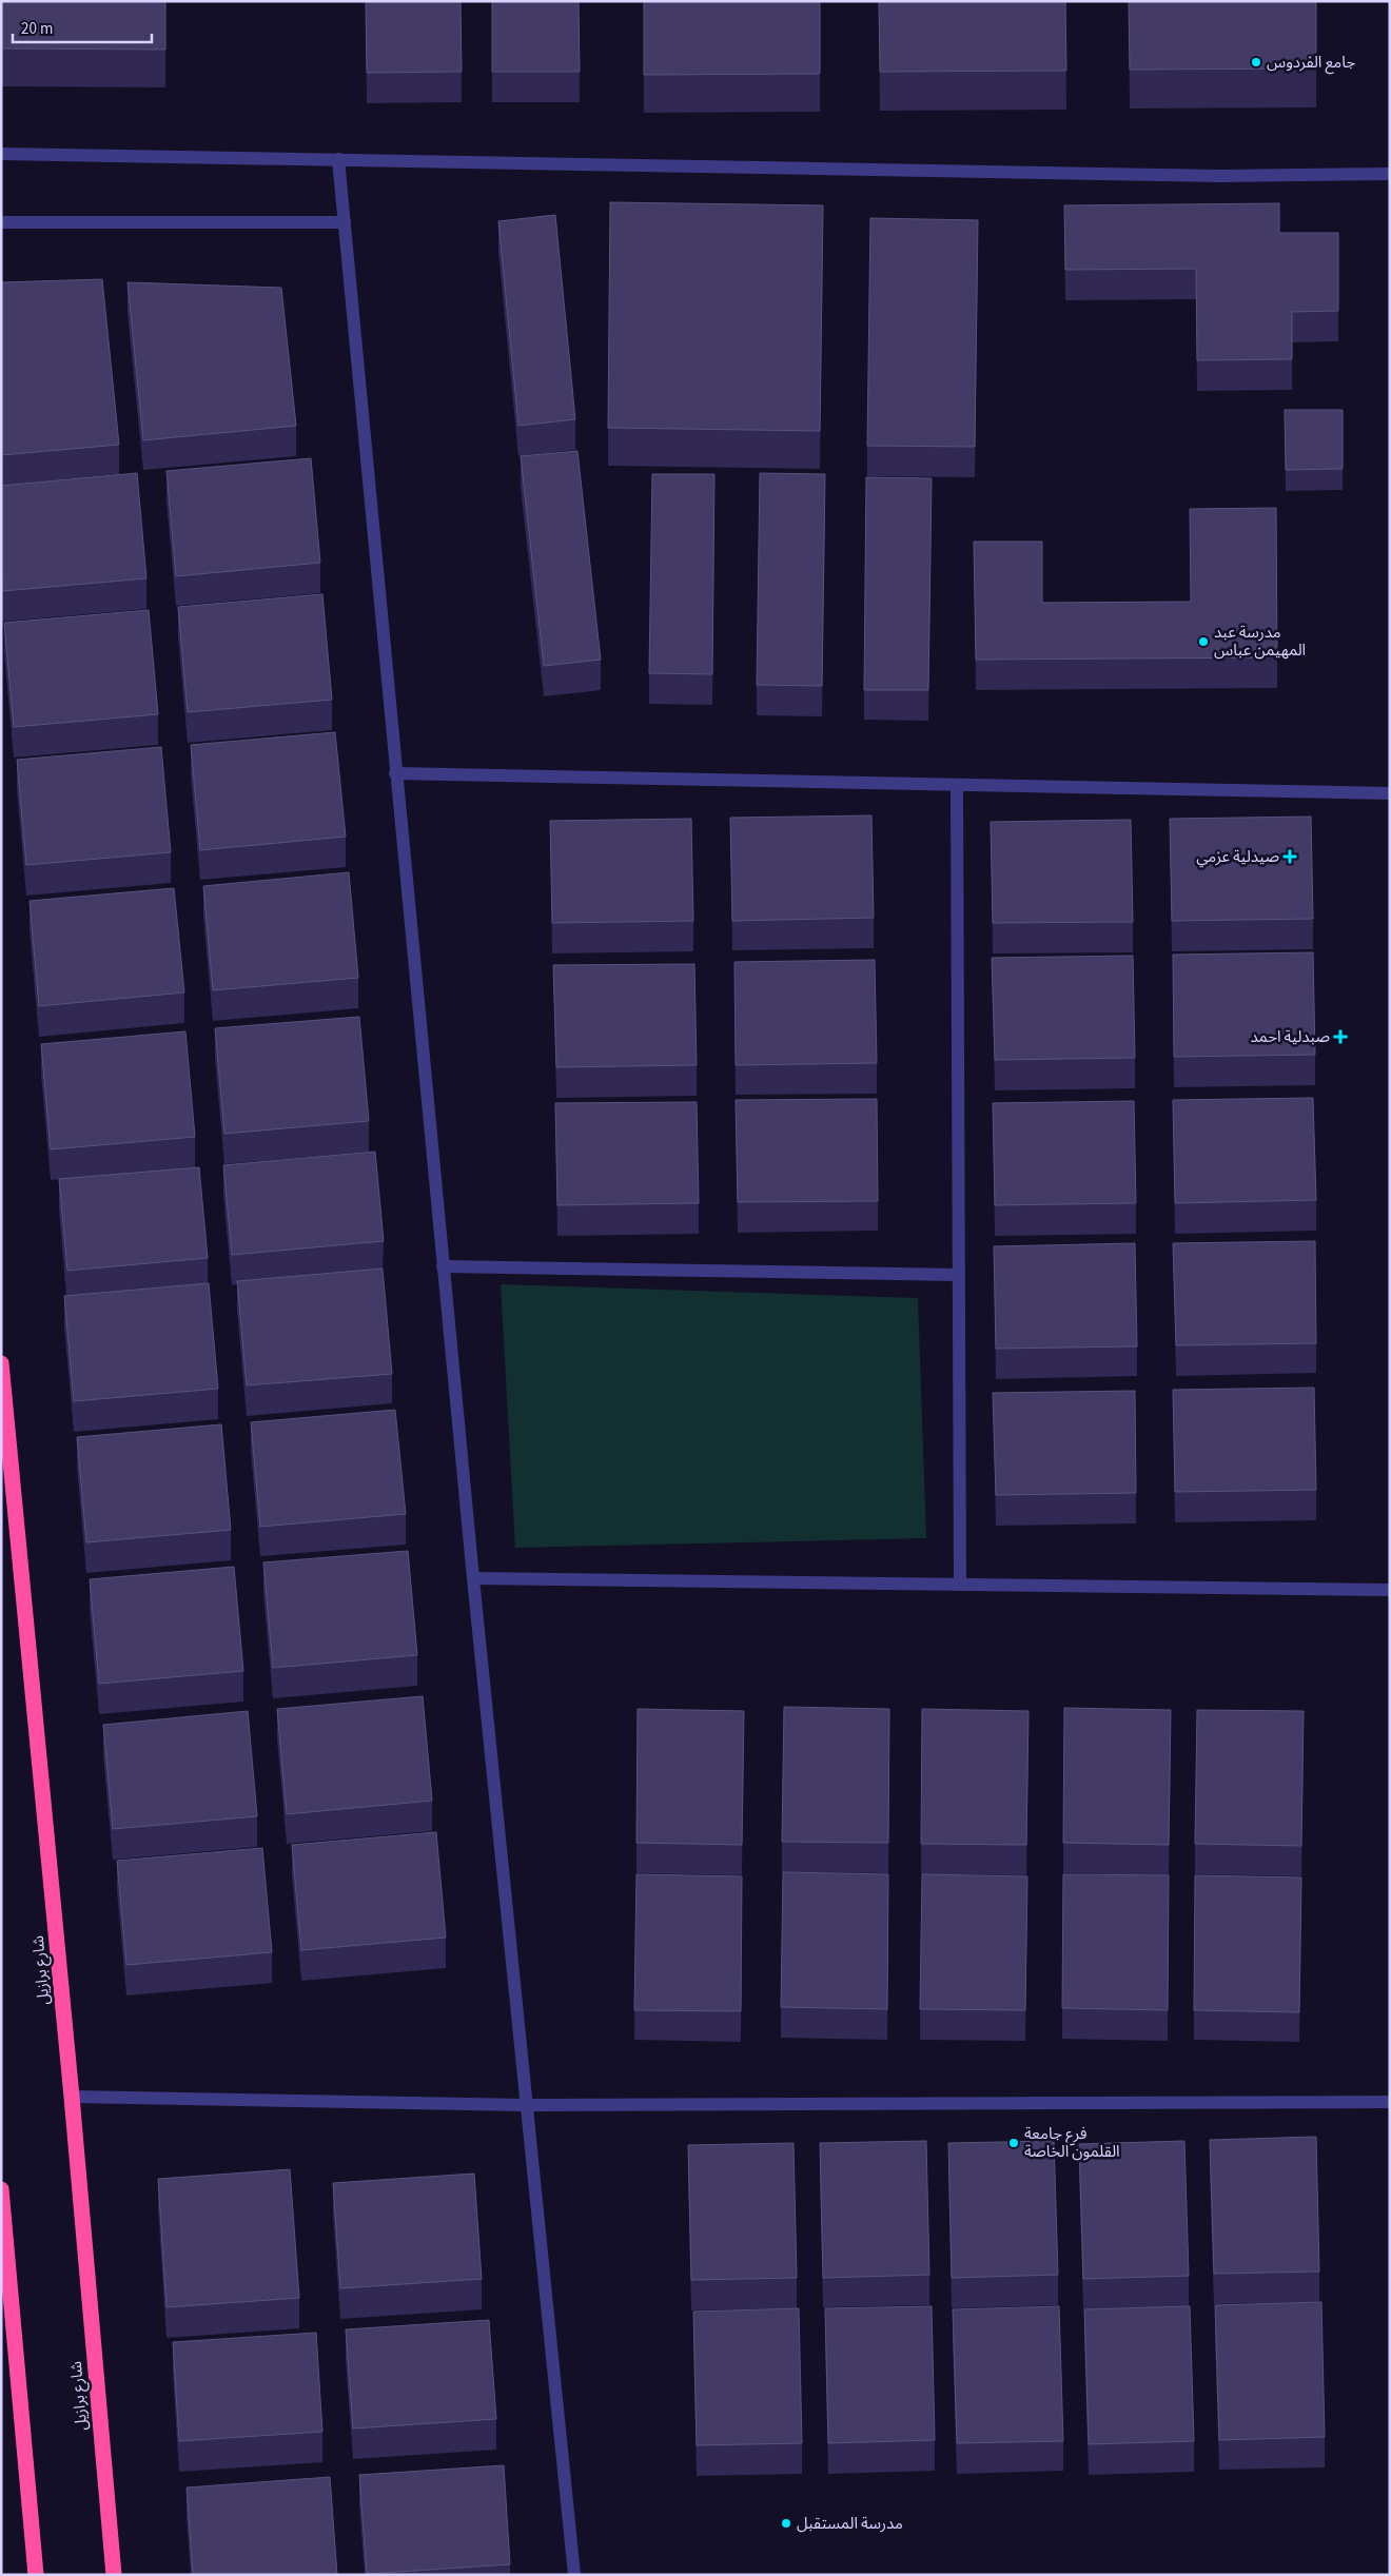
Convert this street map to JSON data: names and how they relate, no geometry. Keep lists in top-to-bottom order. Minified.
{"streets":{"highway":["شارع برازيل"]},"places":{"other":["جامع الفردوس","مدرسة عبد المهيمن عباس","فرع جامعة القلمون الخاصة","مدرسة المستقبل"],"health":["صيدلية عزمي","صبدلية احمد"]},"scale_bar":"20 m"}
